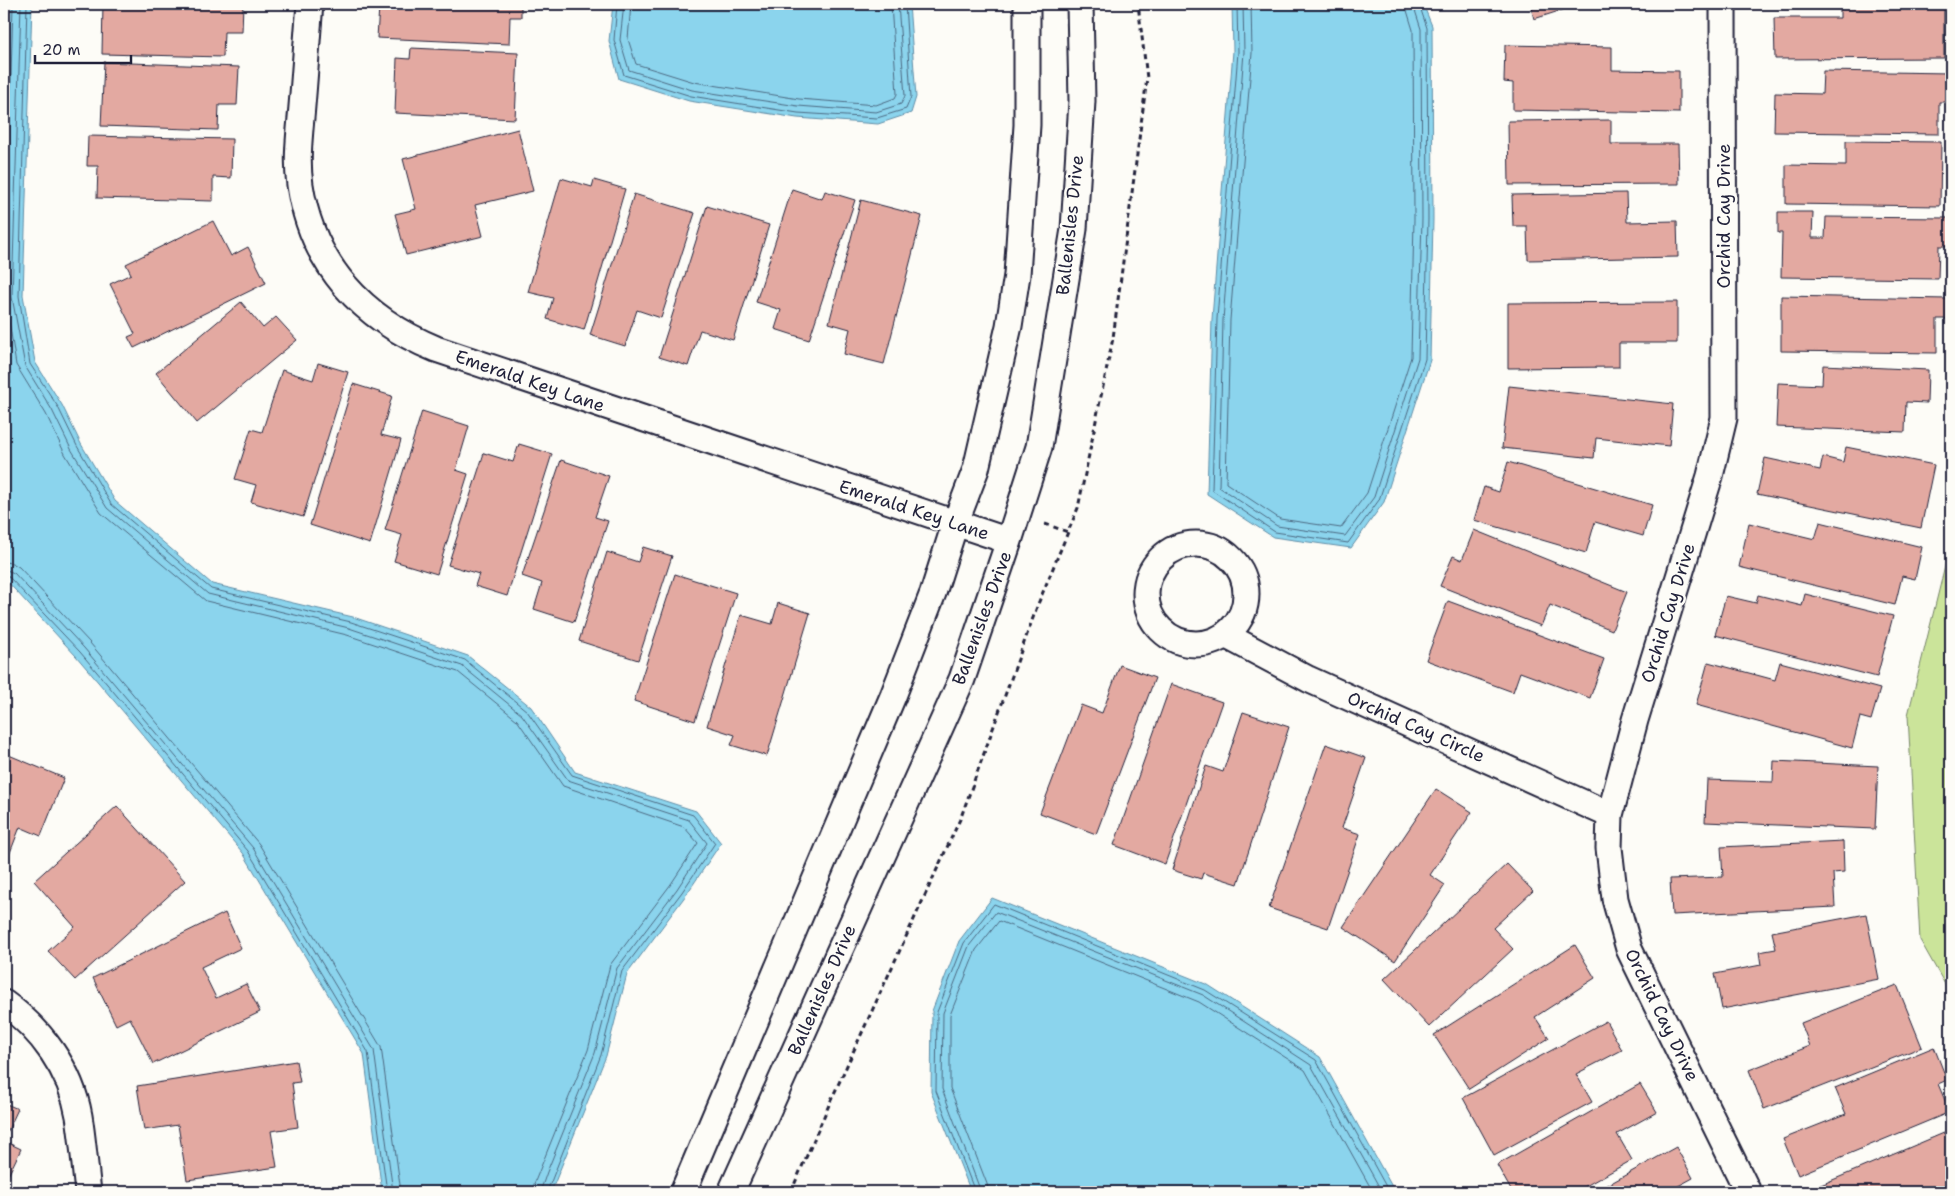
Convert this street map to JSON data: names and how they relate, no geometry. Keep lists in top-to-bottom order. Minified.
{"streets":{"street":["Orchid Cay Drive","Ballenisles Drive","Emerald Key Lane","Orchid Cay Circle"]},"crossings":[["Orchid Cay Drive","Orchid Cay Circle"],["Ballenisles Drive","Emerald Key Lane"]],"scale_bar":"20 m"}
